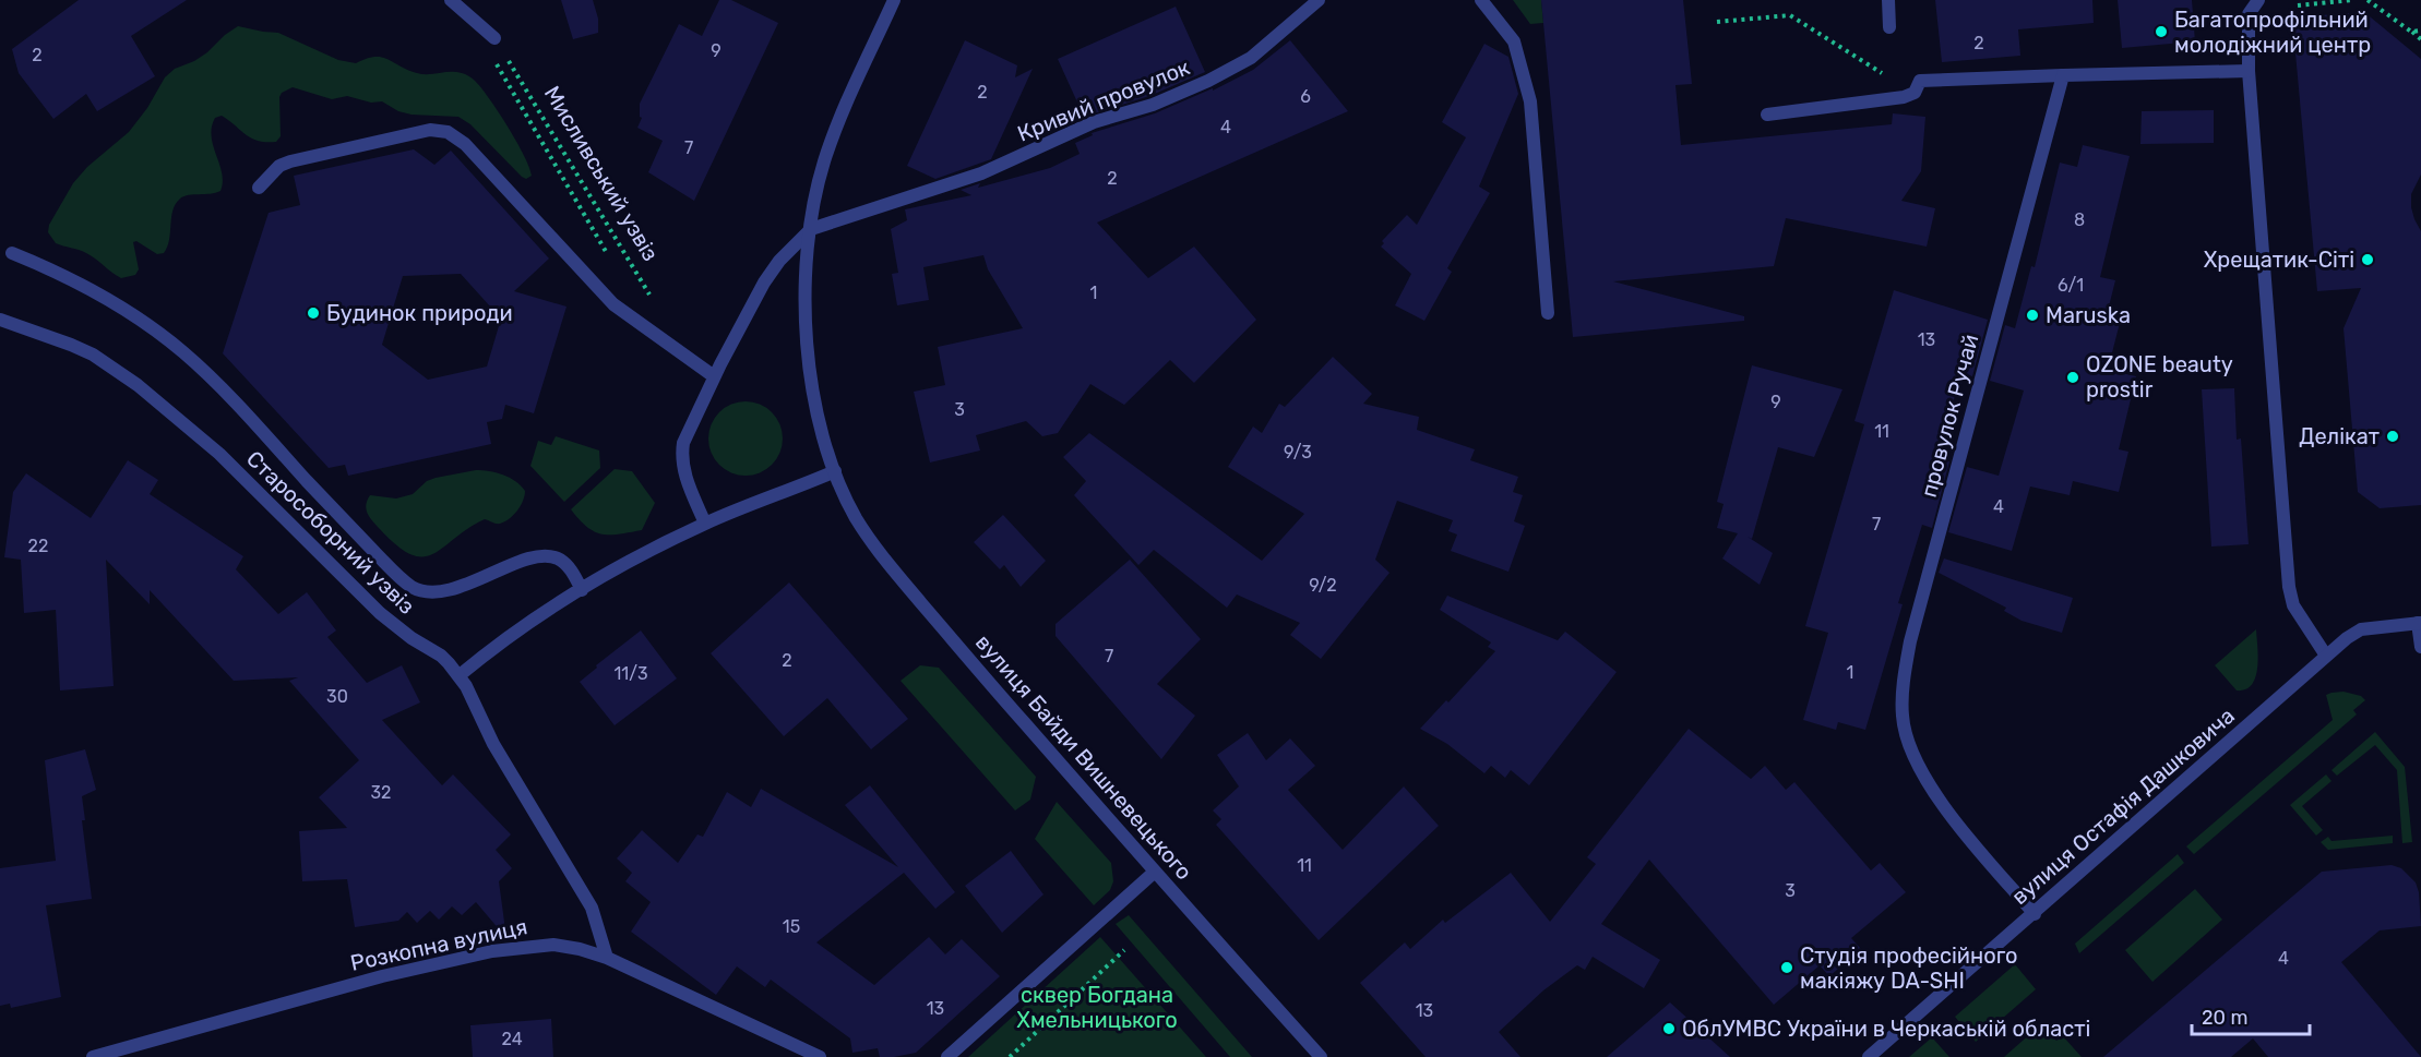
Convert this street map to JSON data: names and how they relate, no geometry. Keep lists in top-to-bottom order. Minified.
{"streets":{"street":["Кривий провулок","провулок Ручай","Старособорний узвіз","вулиця Байди Вишневецького","вулиця Остафія Дашковича","Розкопна вулиця"],"path":["Мисливський узвіз"]},"crossings":[["Кривий провулок","вулиця Байди Вишневецького"],["провулок Ручай","вулиця Остафія Дашковича"],["Старособорний узвіз","Розкопна вулиця"]],"parks":["сквер Богдана Хмельницького"],"places":["Багатопрофільний молодіжний центр","Хрещатик-Сіті","Будинок природи","Maruska","OZONE beauty prostir","Делікат","Студія професійного макіяжу DA-SHI","ОблУМВС України в Черкаській області"],"house_numbers":["2","9","2","2","6","4","7","2","8","6/1","1","13","9","3","11","9/3","4","7","22","9/2","7","2","1","11/3","30","32","11","3","15","4","13","13","24"],"scale_bar":"20 m"}
